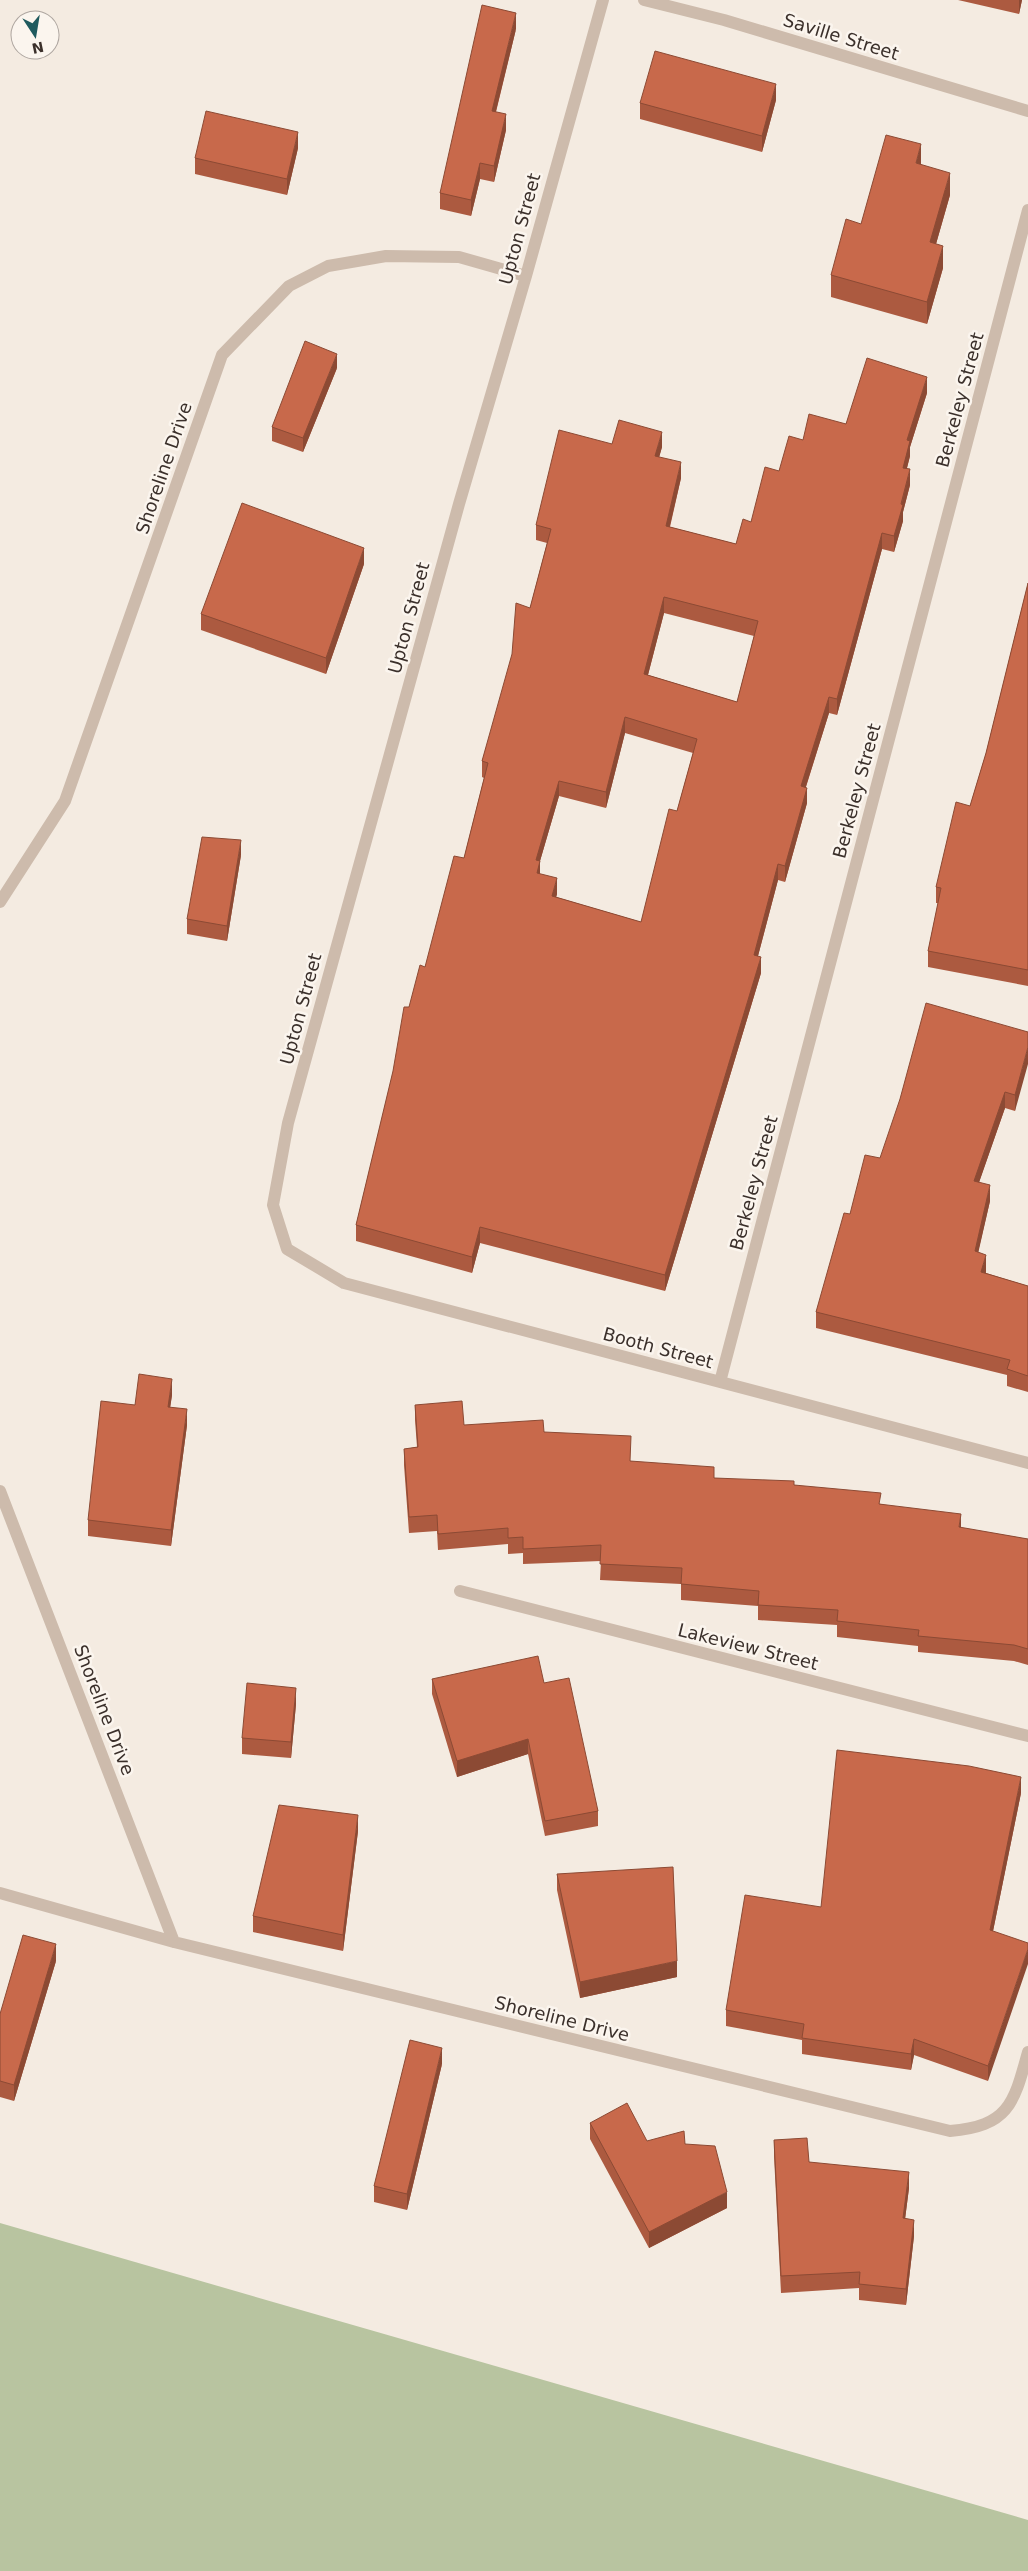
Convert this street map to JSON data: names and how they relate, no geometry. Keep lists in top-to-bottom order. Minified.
{"streets":{"street":["Saville Street","Upton Street","Berkeley Street","Shoreline Drive","Booth Street","Lakeview Street"]},"crossings":[["Upton Street","Shoreline Drive"],["Upton Street","Booth Street"],["Berkeley Street","Booth Street"]],"north":"bottom"}
